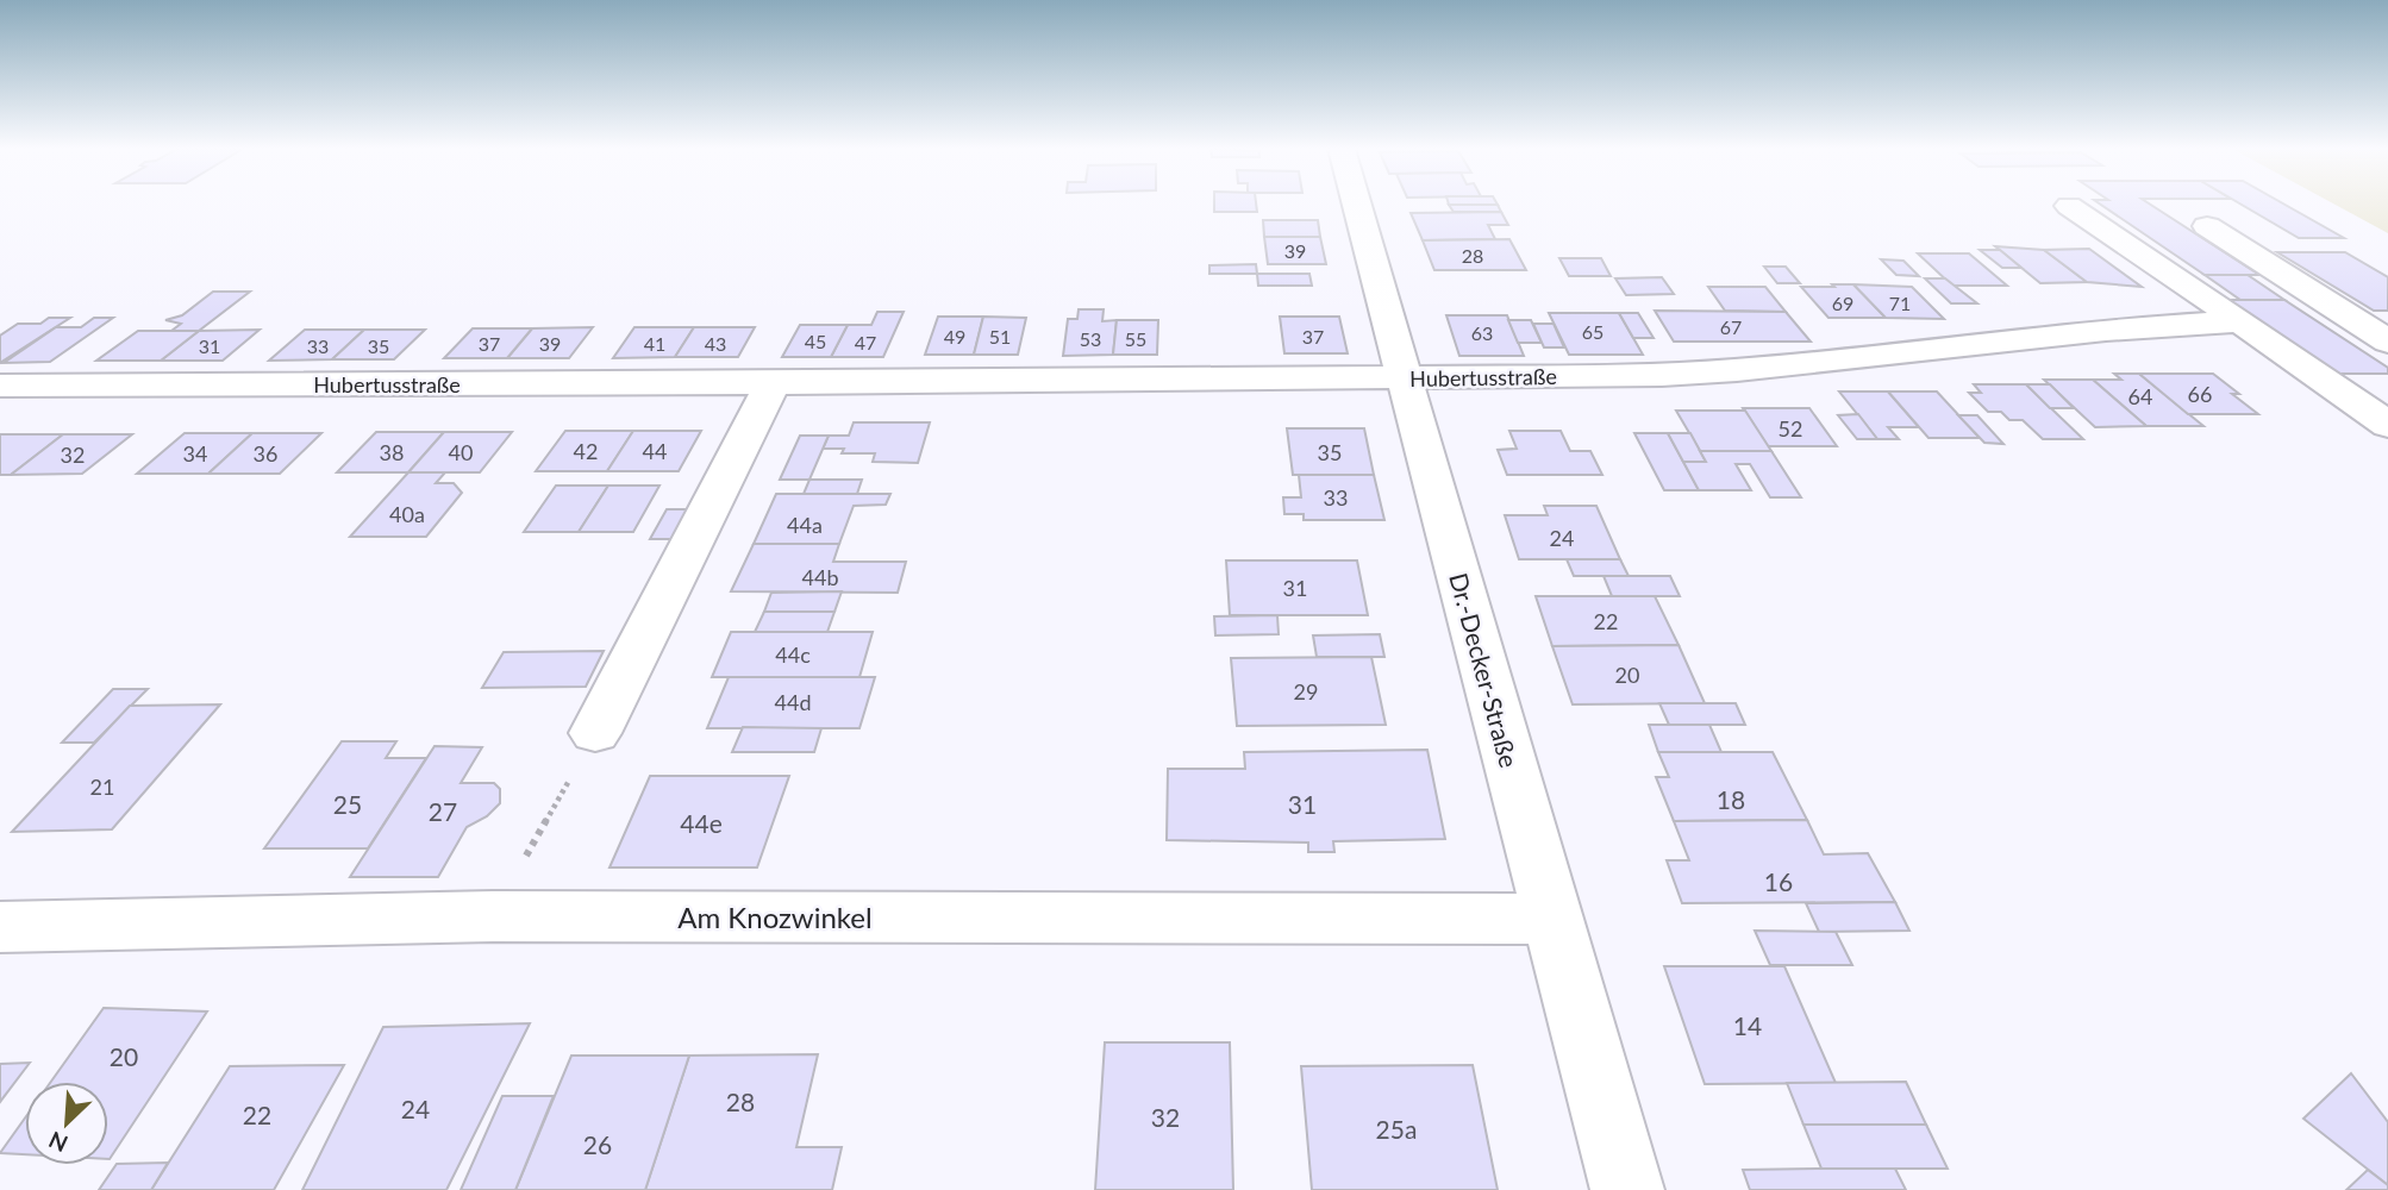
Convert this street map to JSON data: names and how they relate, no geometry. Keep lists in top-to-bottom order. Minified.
{"streets":{"street":["Hubertusstraße","Dr.-Decker-Straße","Am Knozwinkel"]},"crossings":[["Hubertusstraße","Dr.-Decker-Straße"],["Dr.-Decker-Straße","Am Knozwinkel"]],"house_numbers":["39","28","69","71","67","65","63","49","51","37","53","55","45","47","37","39","41","43","31","33","35","66","64","52","42","44","38","40","35","34","36","32","33","40a","44a","24","44b","31","22","44c","20","29","44d","21","18","25","31","27","44e","16","14","20","28","24","22","32","25a","26"],"north":"bottom left"}
